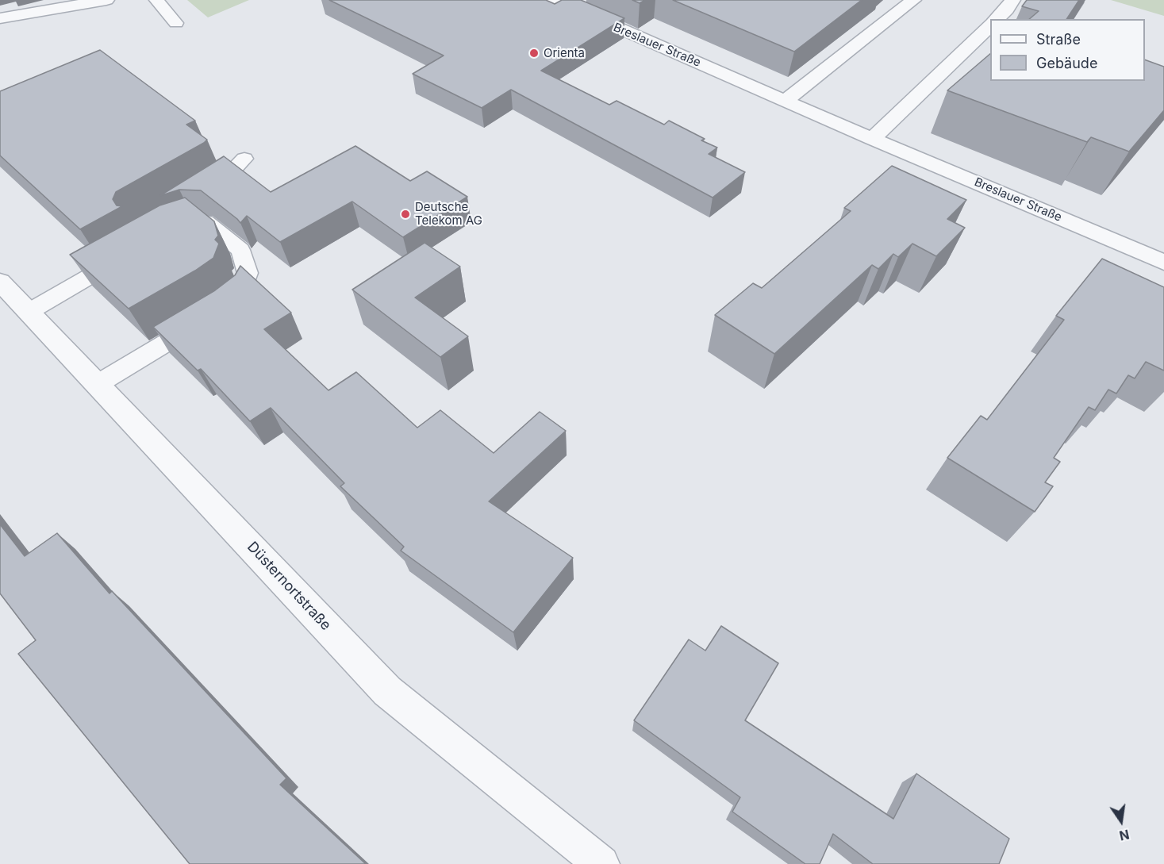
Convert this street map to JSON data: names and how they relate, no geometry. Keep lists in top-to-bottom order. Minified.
{"streets":{"street":["Breslauer Straße","Düsternortstraße"]},"places":["Orienta","Deutsche Telekom AG"],"legend":["Straße","Gebäude"],"north":"bottom"}
